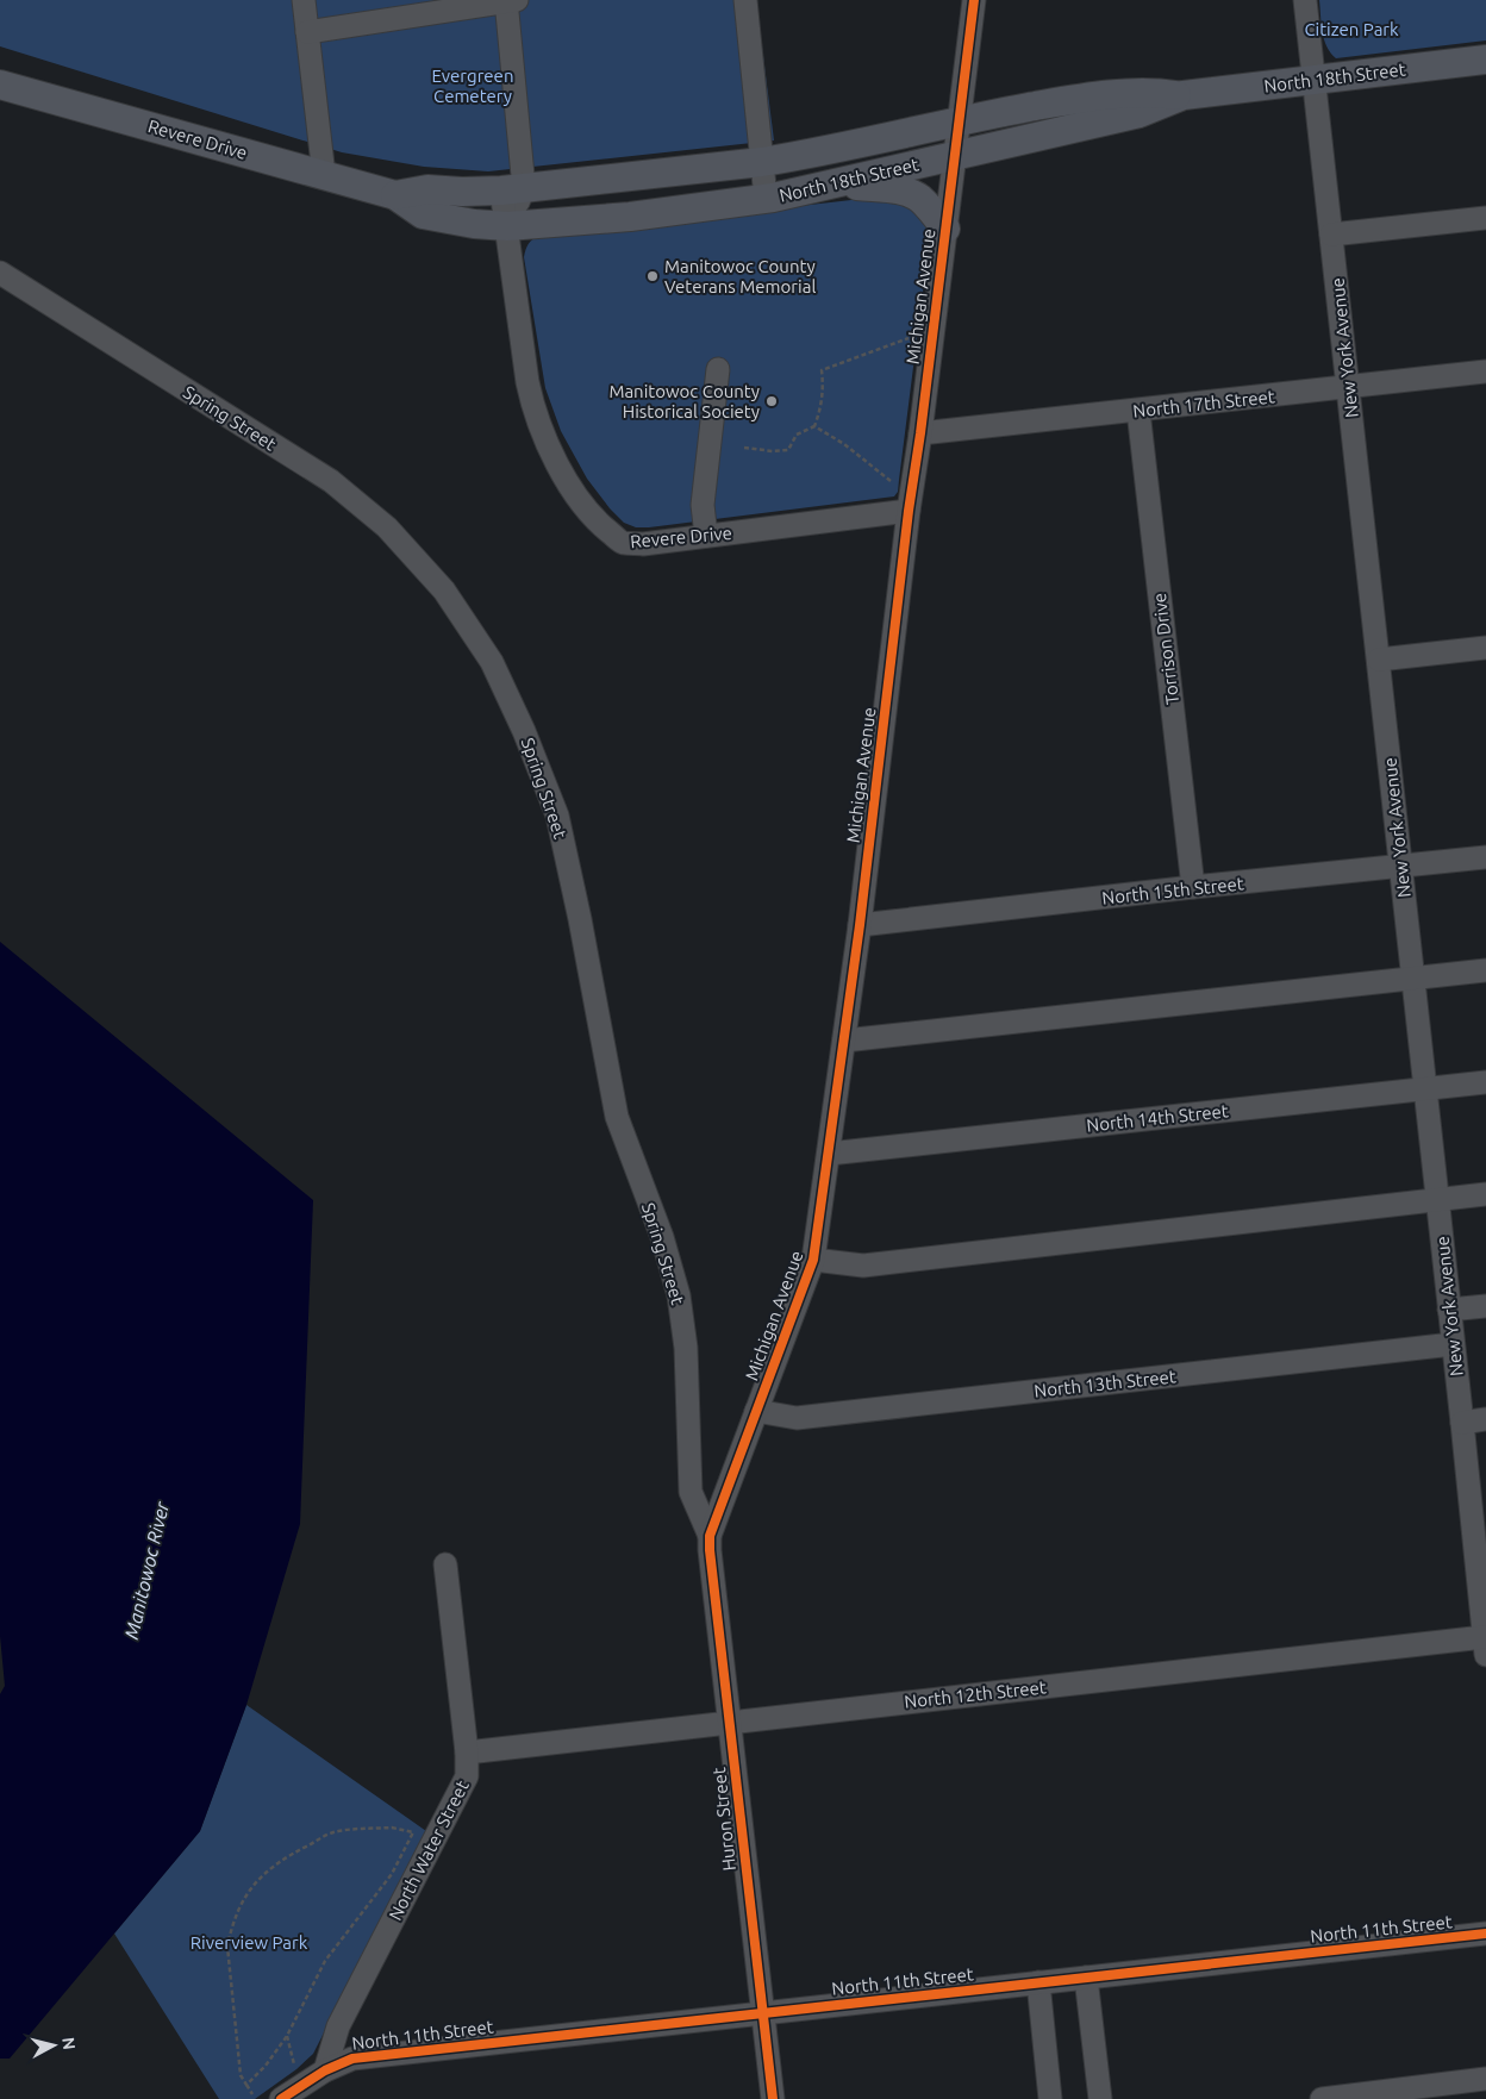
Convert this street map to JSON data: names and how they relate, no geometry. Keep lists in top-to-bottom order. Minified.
{"streets":{"main road":["North 18th Street","Revere Drive"],"street":["Michigan Avenue","New York Avenue","North 17th Street","Spring Street","Torrison Drive","North 15th Street","North 14th Street","North 13th Street","North 12th Street","Huron Street","North Water Street","North 11th Street"]},"crossings":[["North 18th Street","Revere Drive"],["North 18th Street","Michigan Avenue"],["North 18th Street","New York Avenue"],["Revere Drive","Michigan Avenue"],["Michigan Avenue","North 17th Street"],["Michigan Avenue","Spring Street"],["Michigan Avenue","North 15th Street"],["Michigan Avenue","North 14th Street"],["Michigan Avenue","North 13th Street"],["Michigan Avenue","Huron Street"],["New York Avenue","North 17th Street"],["New York Avenue","North 15th Street"],["New York Avenue","North 14th Street"],["New York Avenue","North 13th Street"],["New York Avenue","North 12th Street"],["North 17th Street","Torrison Drive"],["Spring Street","Huron Street"],["Torrison Drive","North 15th Street"],["North 12th Street","Huron Street"],["North 12th Street","North Water Street"],["Huron Street","North 11th Street"],["North Water Street","North 11th Street"]],"water":["Manitowoc River"],"parks":["Citizen Park","Evergreen Cemetery","Riverview Park"],"places":["Manitowoc County Veterans Memorial","Manitowoc County Historical Society"],"north":"right"}
